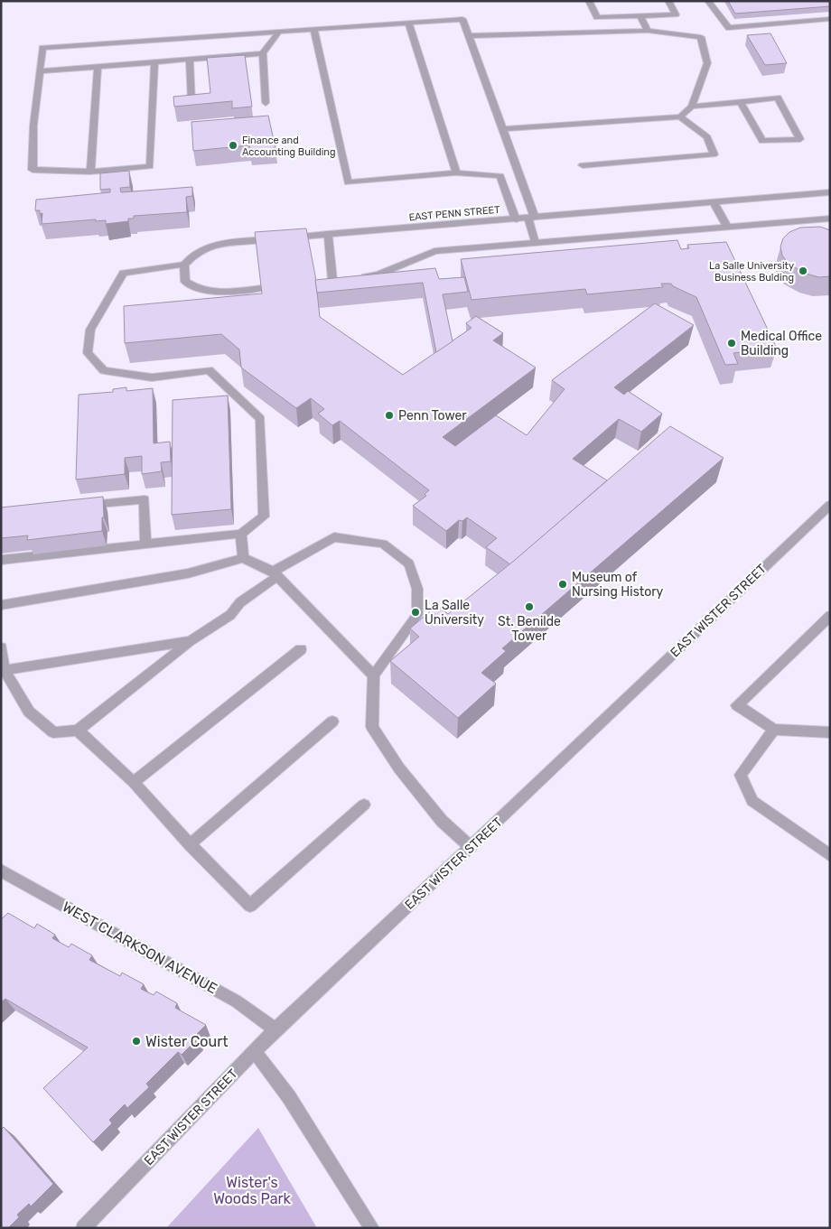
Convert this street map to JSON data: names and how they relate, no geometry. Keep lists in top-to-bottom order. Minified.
{"streets":{"street":["EAST PENN STREET","EAST WISTER STREET","WEST CLARKSON AVENUE"]},"crossings":[["EAST WISTER STREET","WEST CLARKSON AVENUE"]],"parks":["Wister's Woods Park"],"places":["Finance and Accounting Building","La Salle University Business Bulding","Medical Office Building","Penn Tower","Museum of Nursing History","St. Benilde Tower","La Salle University","Wister Court"]}
